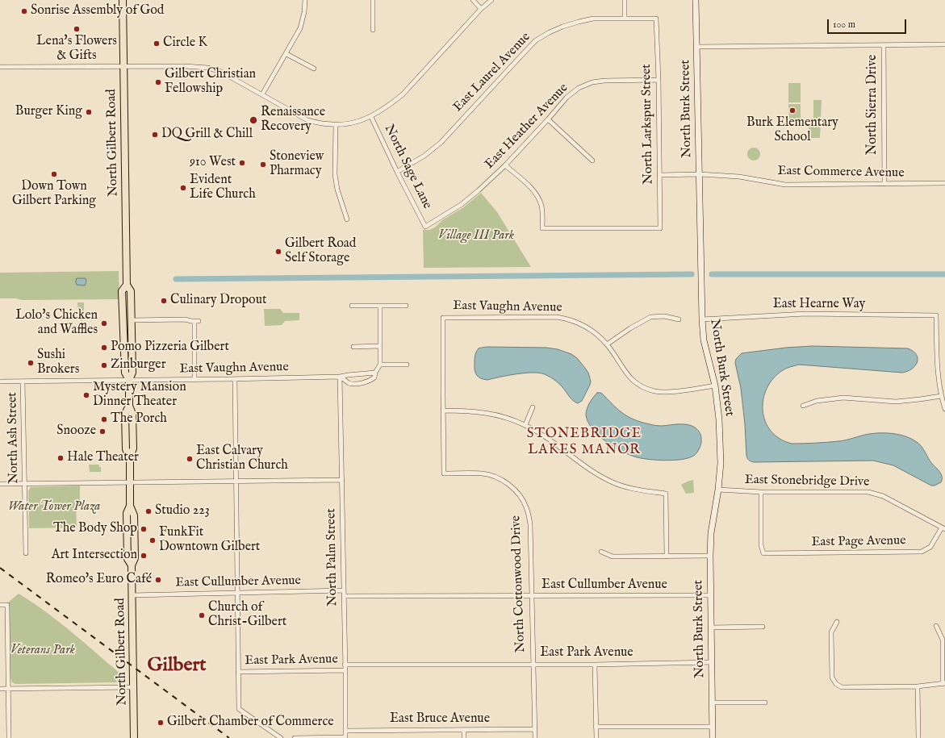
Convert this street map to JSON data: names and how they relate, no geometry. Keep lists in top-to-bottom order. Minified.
{"streets":{"main road":["North Gilbert Road"],"street":["East Laurel Avenue","North Sierra Drive","North Burk Street","North Larkspur Street","East Heather Avenue","North Sage Lane","East Commerce Avenue","East Hearne Way","East Vaughn Avenue","North Ash Street","East Stonebridge Drive","East Page Avenue","North Palm Street","East Cullumber Avenue","North Cottonwood Drive","East Park Avenue","East Bruce Avenue"]},"crossings":[["East Laurel Avenue","North Larkspur Street"],["East Laurel Avenue","North Sage Lane"],["North Sierra Drive","East Commerce Avenue"],["North Burk Street","East Commerce Avenue"],["North Burk Street","East Hearne Way"],["North Burk Street","East Vaughn Avenue"],["North Burk Street","East Stonebridge Drive"],["North Burk Street","East Cullumber Avenue"],["North Burk Street","East Park Avenue"],["North Larkspur Street","East Heather Avenue"],["North Larkspur Street","East Commerce Avenue"],["East Heather Avenue","North Sage Lane"],["North Gilbert Road","East Vaughn Avenue"],["North Gilbert Road","East Cullumber Avenue"],["East Vaughn Avenue","North Ash Street"],["East Vaughn Avenue","North Palm Street"],["East Vaughn Avenue","North Cottonwood Drive"],["East Stonebridge Drive","East Page Avenue"],["North Palm Street","East Cullumber Avenue"],["North Palm Street","East Park Avenue"],["North Palm Street","East Bruce Avenue"],["East Cullumber Avenue","North Cottonwood Drive"],["North Cottonwood Drive","East Park Avenue"],["North Cottonwood Drive","East Bruce Avenue"]],"districts":["STONEBRIDGE LAKES MANOR","Gilbert"],"parks":["Village III Park","Water Tower Plaza","Veterans Park"],"places":["Sonrise Assembly of God","Lena's Flowers & Gifts","Circle K","Gilbert Christian Fellowship","Burk Elementary School","Burger King","Renaissance Recovery","DQ Grill & Chill","910 West","Stoneview Pharmacy","Down Town Gilbert Parking","Evident Life Church","Gilbert Road Self Storage","Culinary Dropout","Lolo's Chicken and Waffles","Pomo Pizzeria Gilbert","Sushi Brokers","Zinburger","Mystery Mansion Dinner Theater","The Porch","Snooze","Hale Theater","East Calvary Christian Church","Studio 223","The Body Shop","FunkFit Downtown Gilbert","Art Intersection","Romeo's Euro Café","Church of Christ-Gilbert","Gilbert Chamber of Commerce"],"scale_bar":"100 m"}
